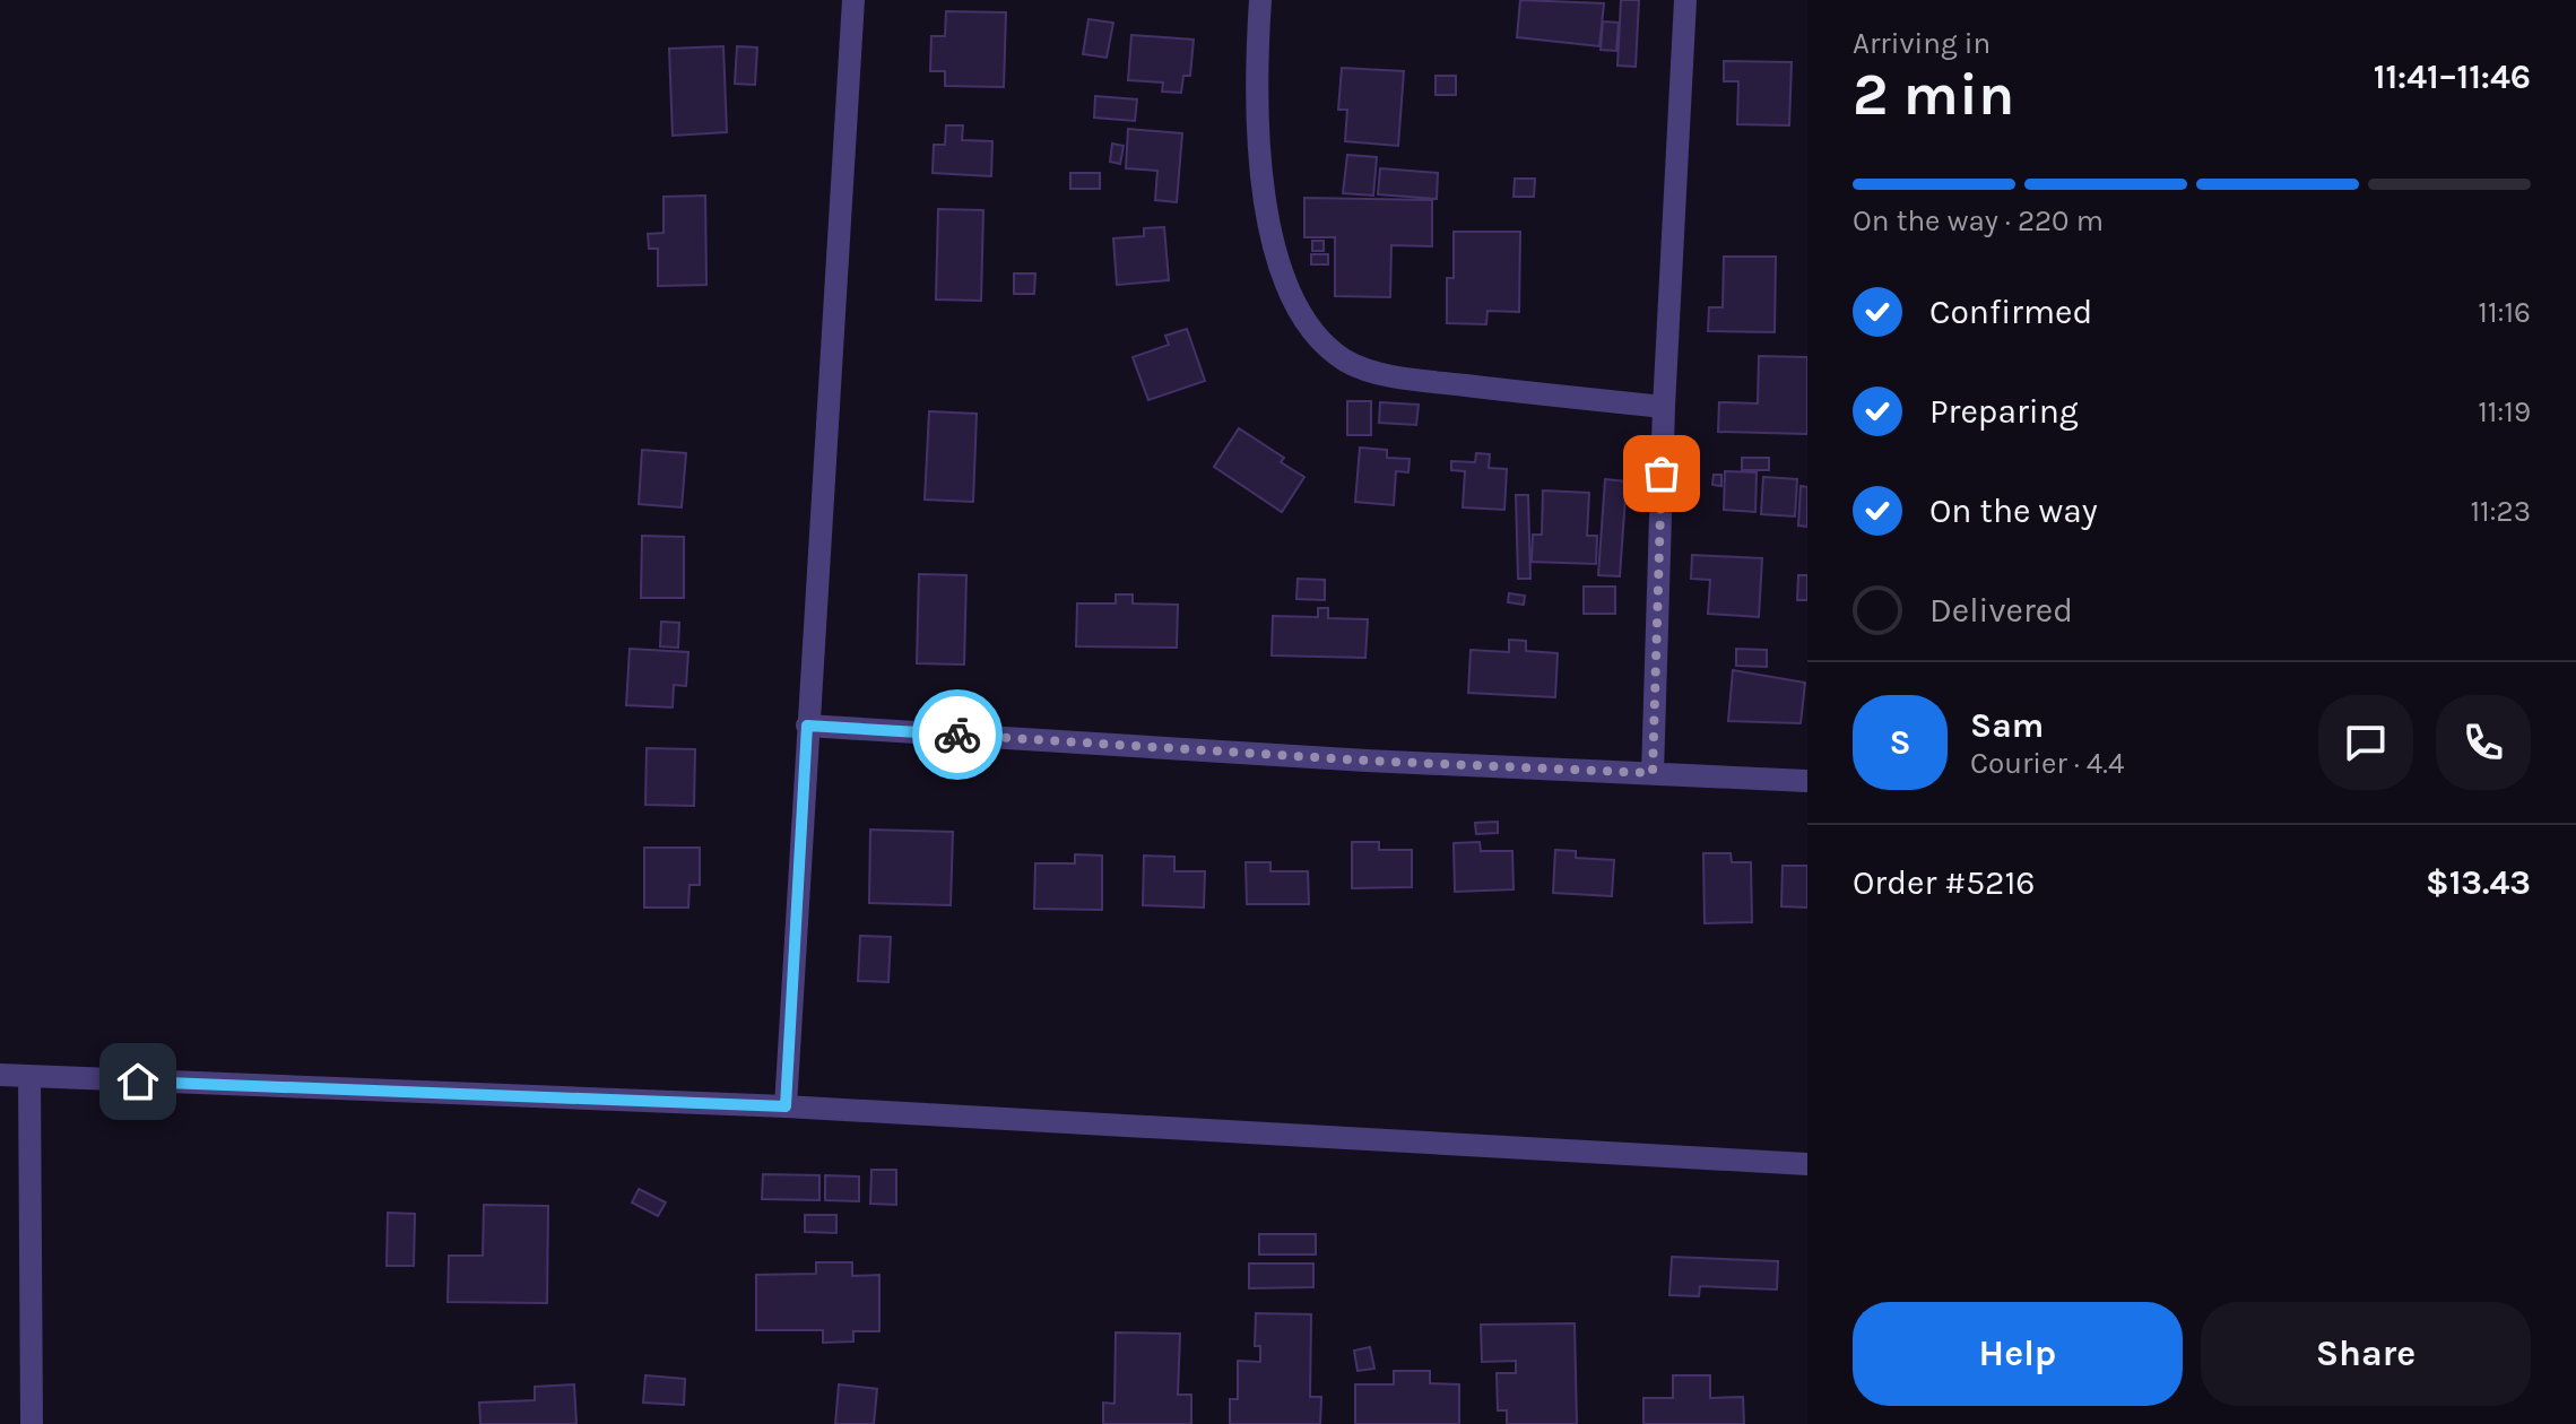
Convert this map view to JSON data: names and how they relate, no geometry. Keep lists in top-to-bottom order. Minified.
{"page":{"heading":["2 min","Arriving in","11:41–11:46"],"panel":["Sam","Courier · 4.4","Order #5216","$13.43"],"bar":"On the way · 220 m","list":[["Confirmed","11:16"],["Preparing","11:19"],["On the way","11:23"],"Delivered"],"round":"S","buttons":["Help","Share"]}}
